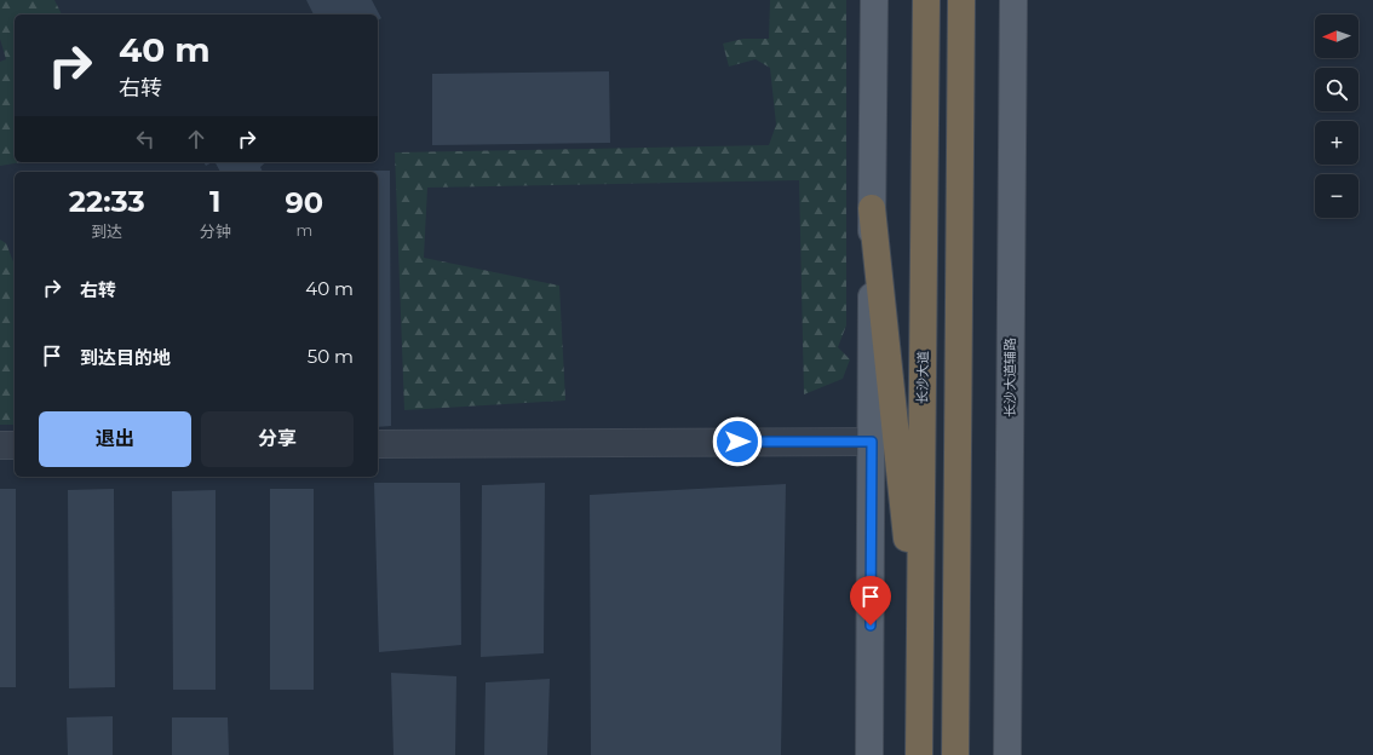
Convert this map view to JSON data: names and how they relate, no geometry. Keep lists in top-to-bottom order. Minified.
{"streets":{"highway":["长沙大道"],"main road":["长沙大道辅路"]},"north":"left","page":{"map_buttons":["+","−"],"turn":["40 m","右转"],"eta":["22:33","到达","1","分钟","90","m"],"list":[{"name":"右转","value":"40 m"},{"name":"到达目的地","value":"50 m"}],"buttons":["退出","分享"]}}
